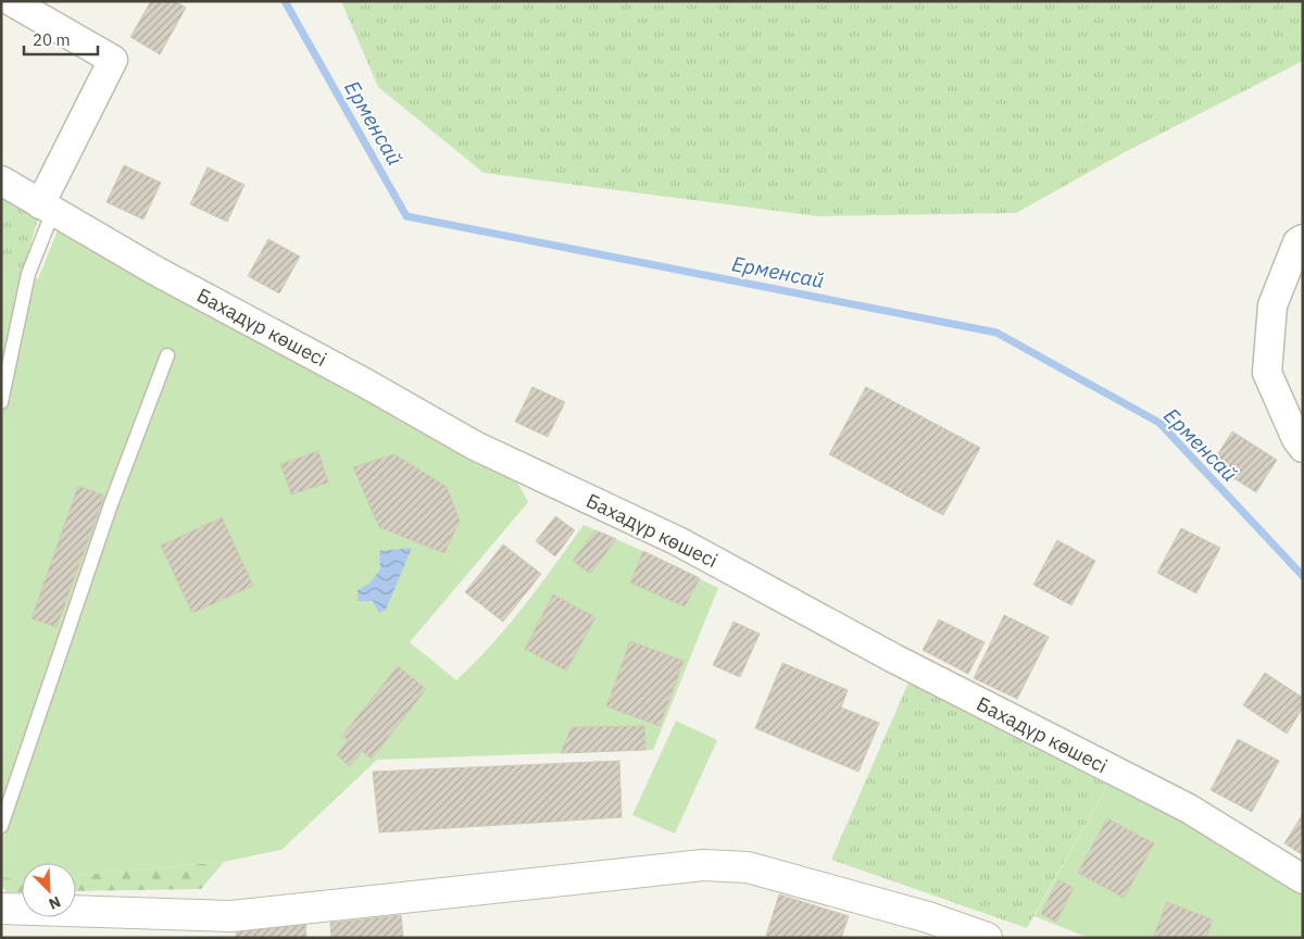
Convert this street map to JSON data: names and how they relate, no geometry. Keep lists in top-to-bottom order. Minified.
{"streets":{"street":["Бахадүр көшесі"]},"water":["Ерменсай"],"scale_bar":"20 m","north":"bottom right"}
